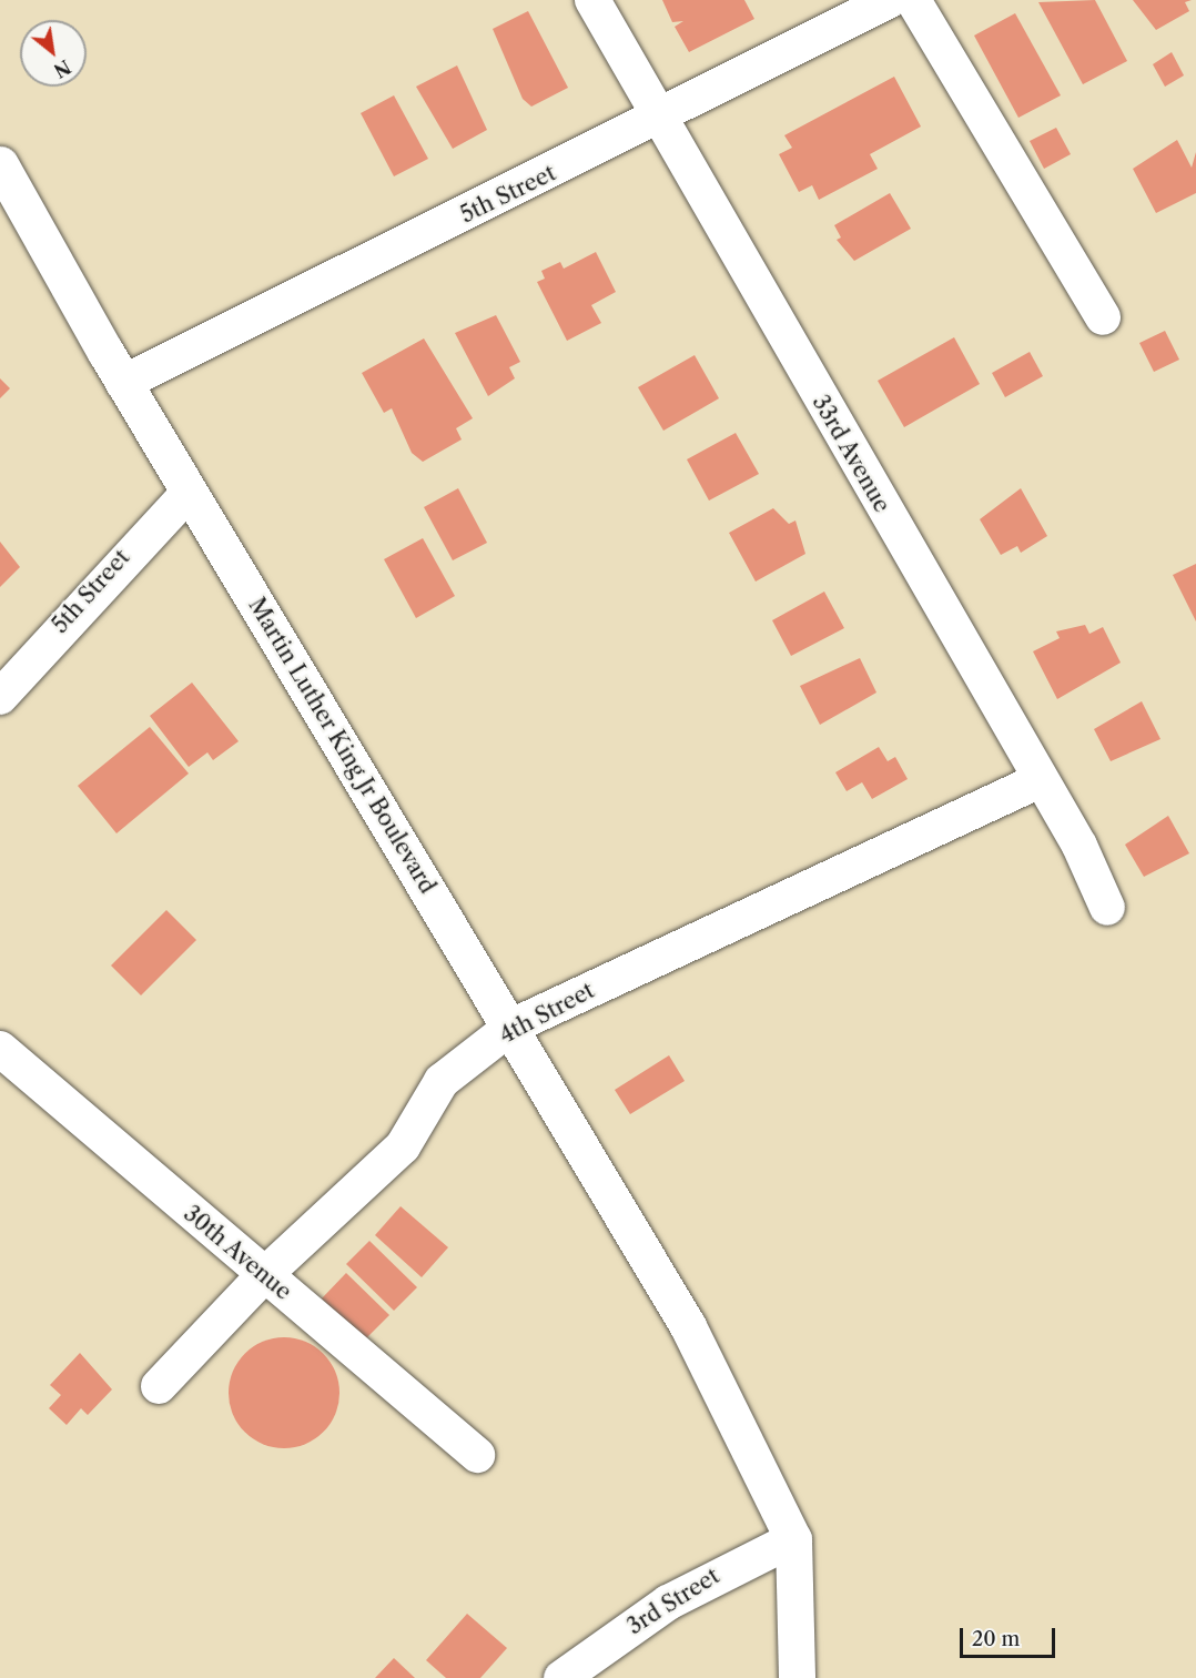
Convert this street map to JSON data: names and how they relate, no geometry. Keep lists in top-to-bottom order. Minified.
{"streets":{"main road":["Martin Luther King Jr Boulevard"],"street":["5th Street","33rd Avenue","4th Street","30th Avenue","3rd Street"]},"crossings":[["5th Street","33rd Avenue"],["5th Street","Martin Luther King Jr Boulevard"],["33rd Avenue","4th Street"],["Martin Luther King Jr Boulevard","4th Street"],["Martin Luther King Jr Boulevard","3rd Street"],["4th Street","30th Avenue"]],"scale_bar":"20 m","north":"bottom right"}
